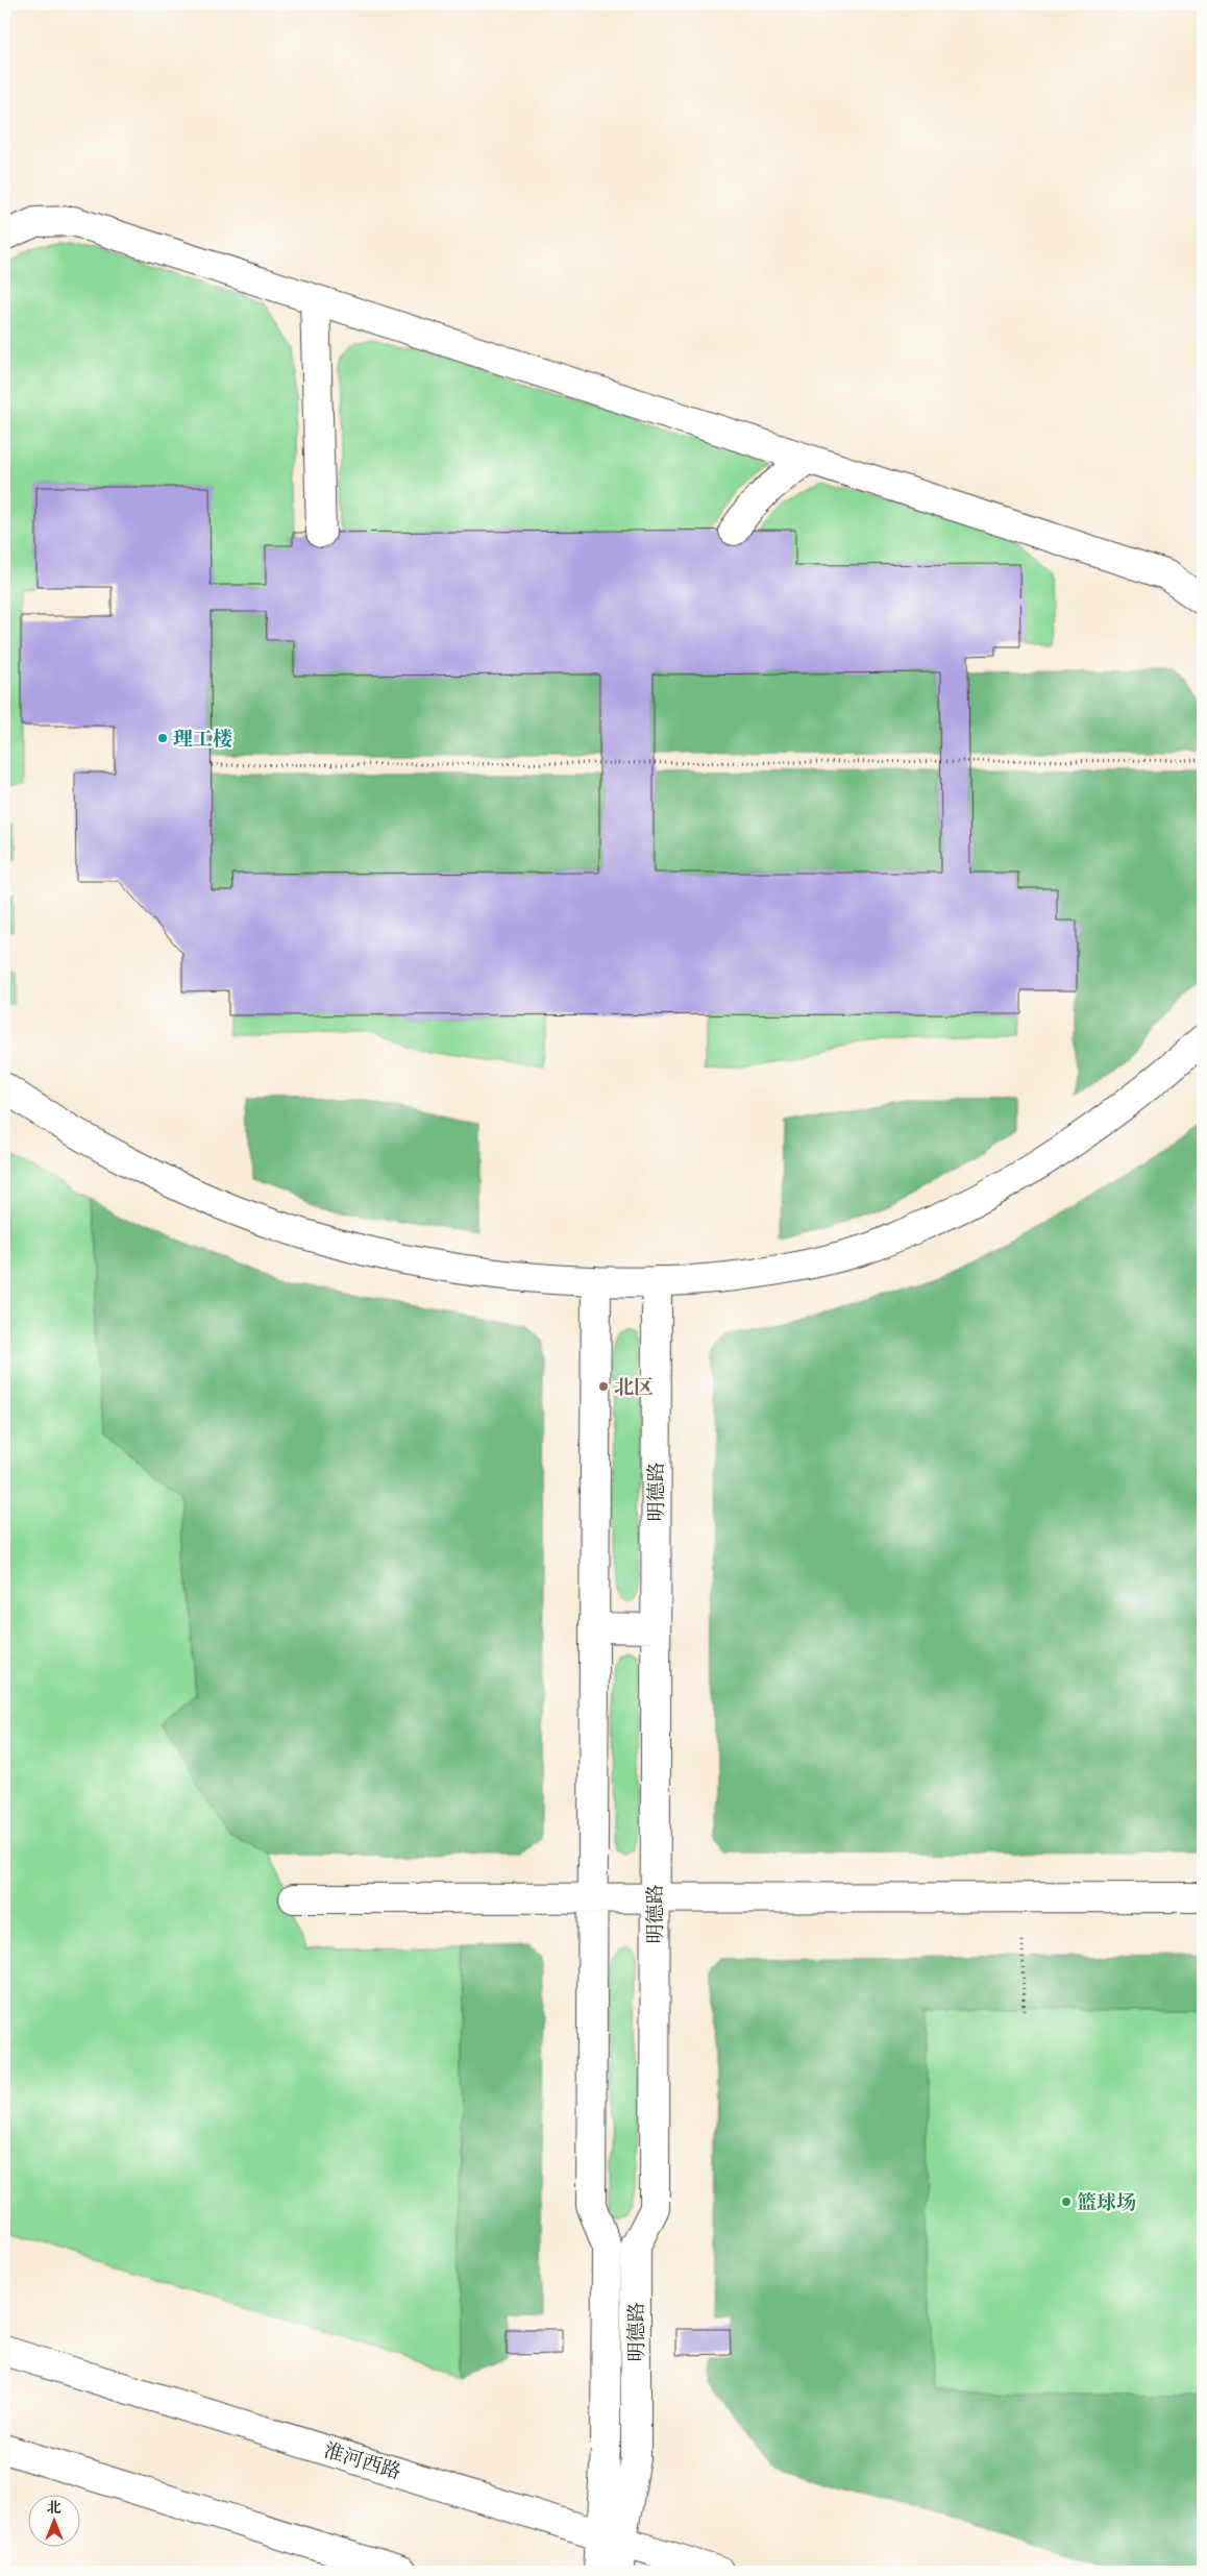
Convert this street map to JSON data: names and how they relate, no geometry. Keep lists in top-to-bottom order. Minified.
{"streets":{"main road":["明德路","淮河西路"]},"crossings":[["明德路","淮河西路"]],"places":["理工楼","北区","篮球场"],"north":"top"}
